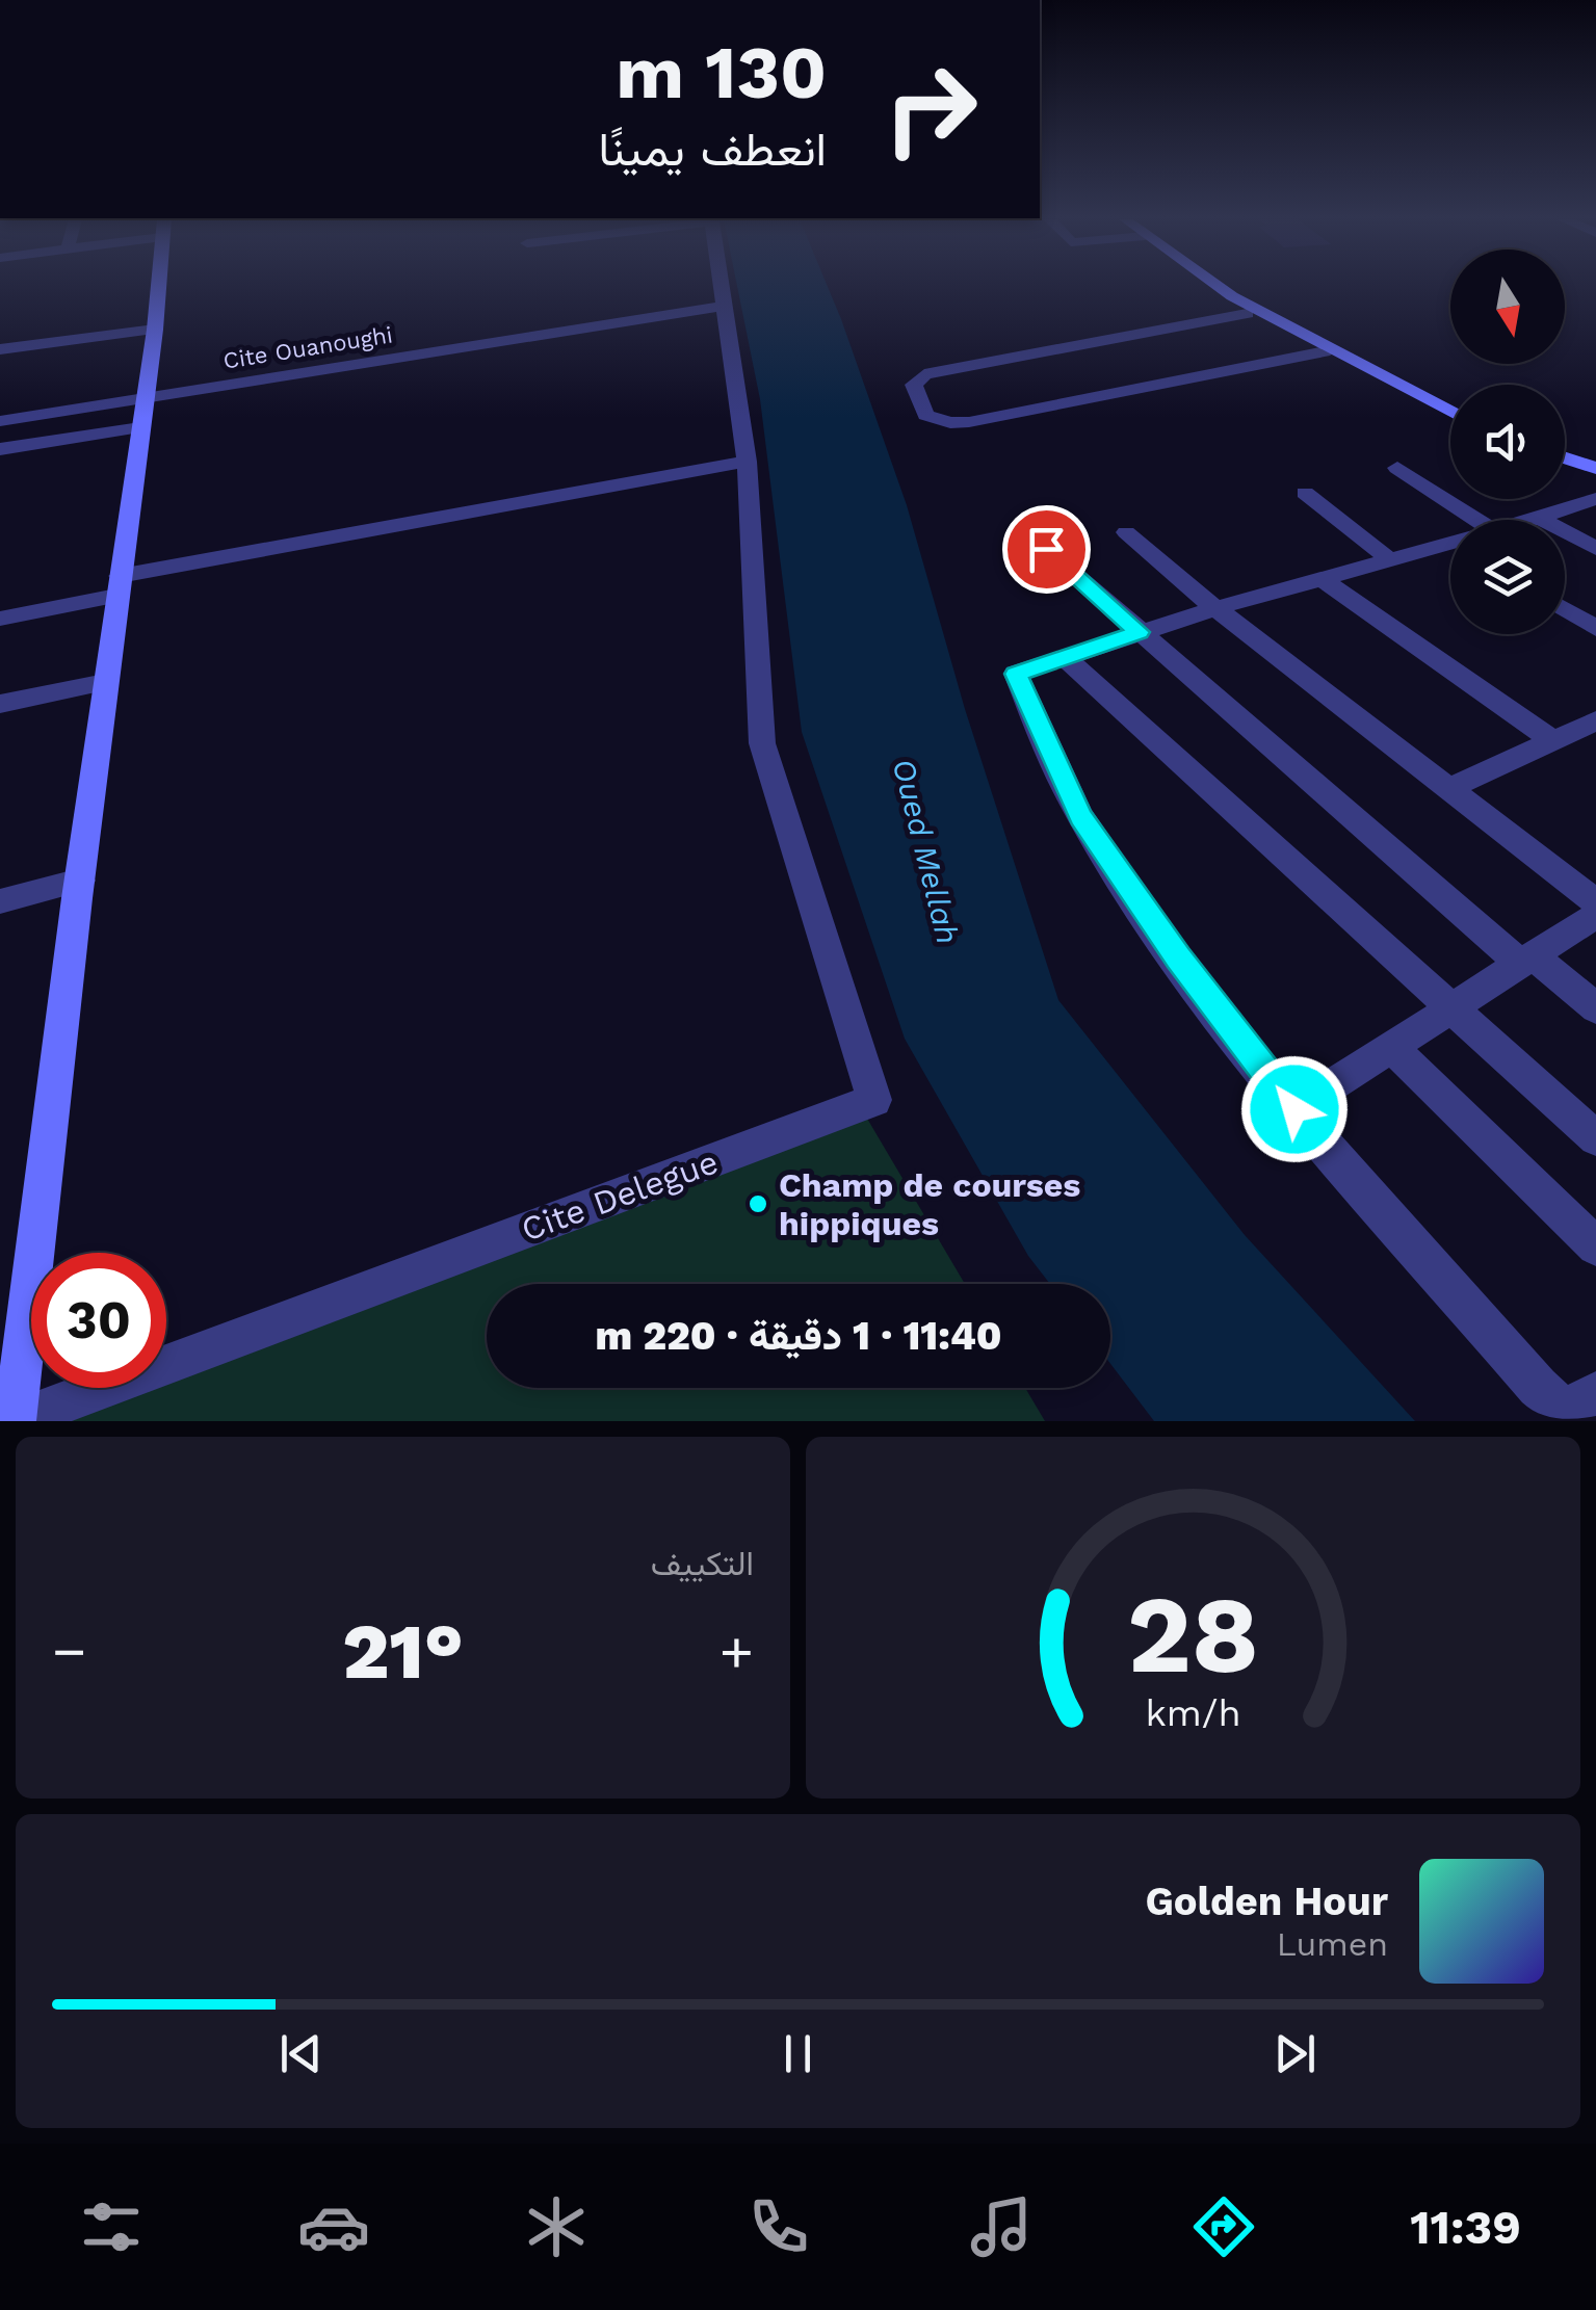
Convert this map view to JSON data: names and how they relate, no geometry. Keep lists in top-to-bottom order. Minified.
{"streets":{"street":["Cite Ouanoughi","Cite Delegue"]},"water":["Oued Mellah"],"places":["Champ de courses hippiques"],"north":"bottom","page":{"turn":["130 m","انعطف يمينًا"],"limit":"30","trip":"11:40 · 1 دقيقة · 220 m","tile":"التكييف","heat":["−","21°","+"],"song":["Golden Hour","Lumen"],"tabs":"11:39","gauge":["28","km/h"]}}
